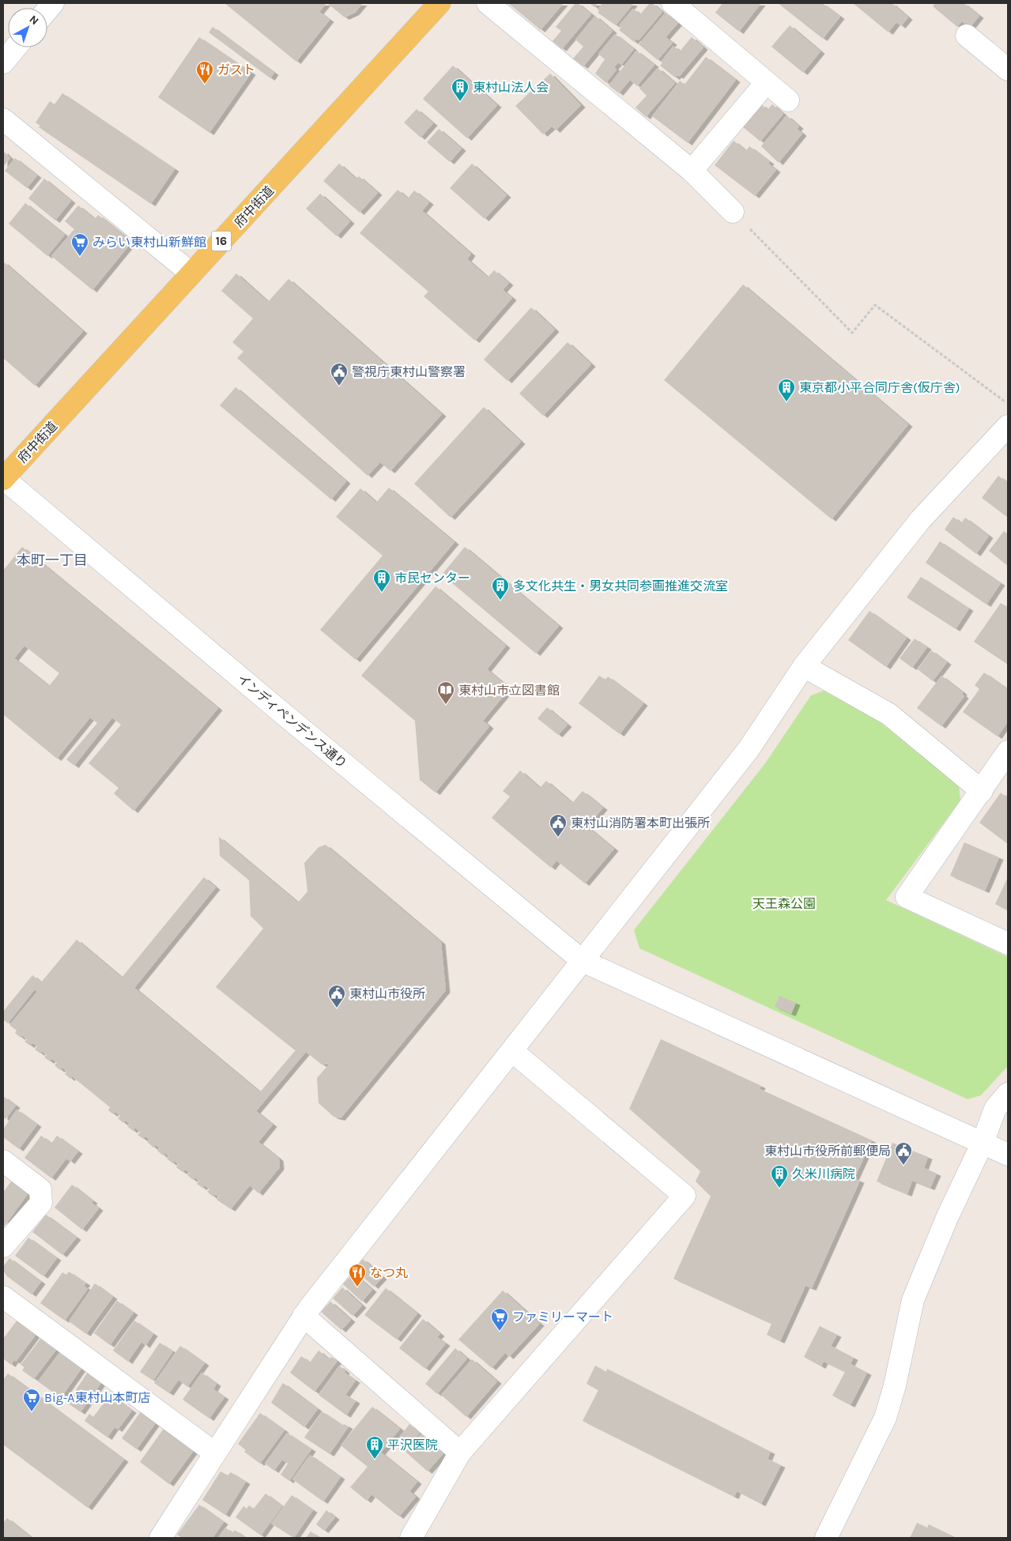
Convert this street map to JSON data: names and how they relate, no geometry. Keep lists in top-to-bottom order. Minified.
{"streets":{"main road":["府中街道","16"],"street":["インディペンデンス通り"]},"crossings":[["府中街道","インディペンデンス通り"]],"districts":["本町一丁目"],"parks":["天王森公園"],"places":{"restaurant":["ガスト","なつ丸"],"building":["東村山法人会","東京都小平合同庁舎(仮庁舎)","市民センター","多文化共生・男女共同参画推進交流室","久米川病院","平沢医院"],"supermarket":["みらい東村山新鮮館","ファミリーマート","Big-A東村山本町店"],"public building":["警視庁東村山警察署","東村山消防署本町出張所","東村山市役所","東村山市役所前郵便局"],"library":["東村山市立図書館"]},"north":"top right"}
